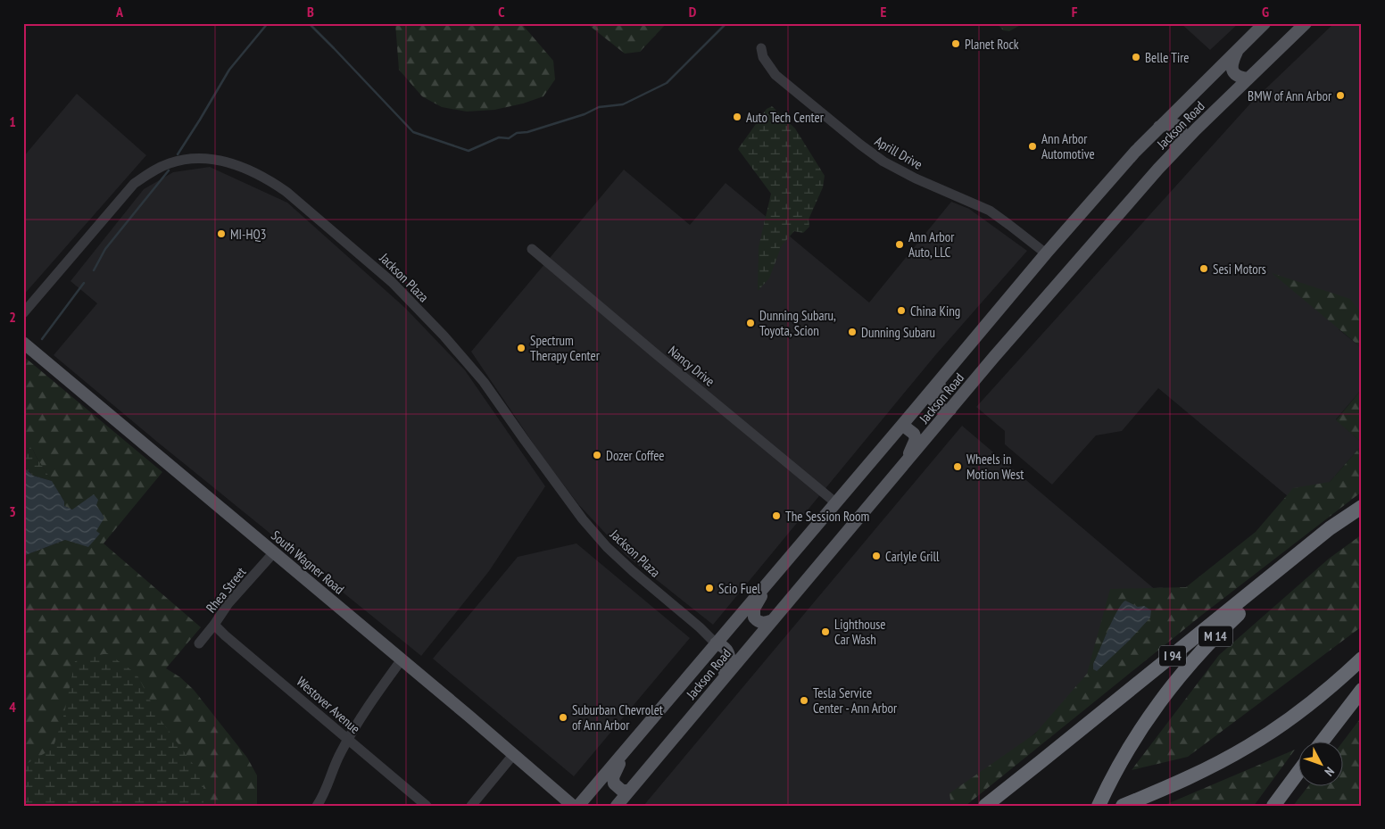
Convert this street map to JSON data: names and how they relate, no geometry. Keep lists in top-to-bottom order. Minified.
{"streets":{"highway":["M 14","I 94"],"main road":["Jackson Road","South Wagner Road"],"street":["Aprill Drive","Jackson Plaza","Nancy Drive","Rhea Street","Westover Avenue"]},"crossings":[["Jackson Road","Aprill Drive"],["Jackson Road","Jackson Plaza"],["Jackson Road","Nancy Drive"],["South Wagner Road","Rhea Street"],["Rhea Street","Westover Avenue"]],"places":["Planet Rock","Belle Tire","BMW of Ann Arbor","Auto Tech Center","Ann Arbor Automotive","MI-HQ3","Ann Arbor Auto, LLC","Sesi Motors","China King","Dunning Subaru, Toyota, Scion","Dunning Subaru","Spectrum Therapy Center","Dozer Coffee","Wheels in Motion West","The Session Room","Carlyle Grill","Scio Fuel","Lighthouse Car Wash","Tesla Service Center - Ann Arbor","Suburban Chevrolet of Ann Arbor"],"north":"bottom right","grid":{"columns":["A","B","C","D","E","F","G"],"rows":["1","2","3","4"]}}
